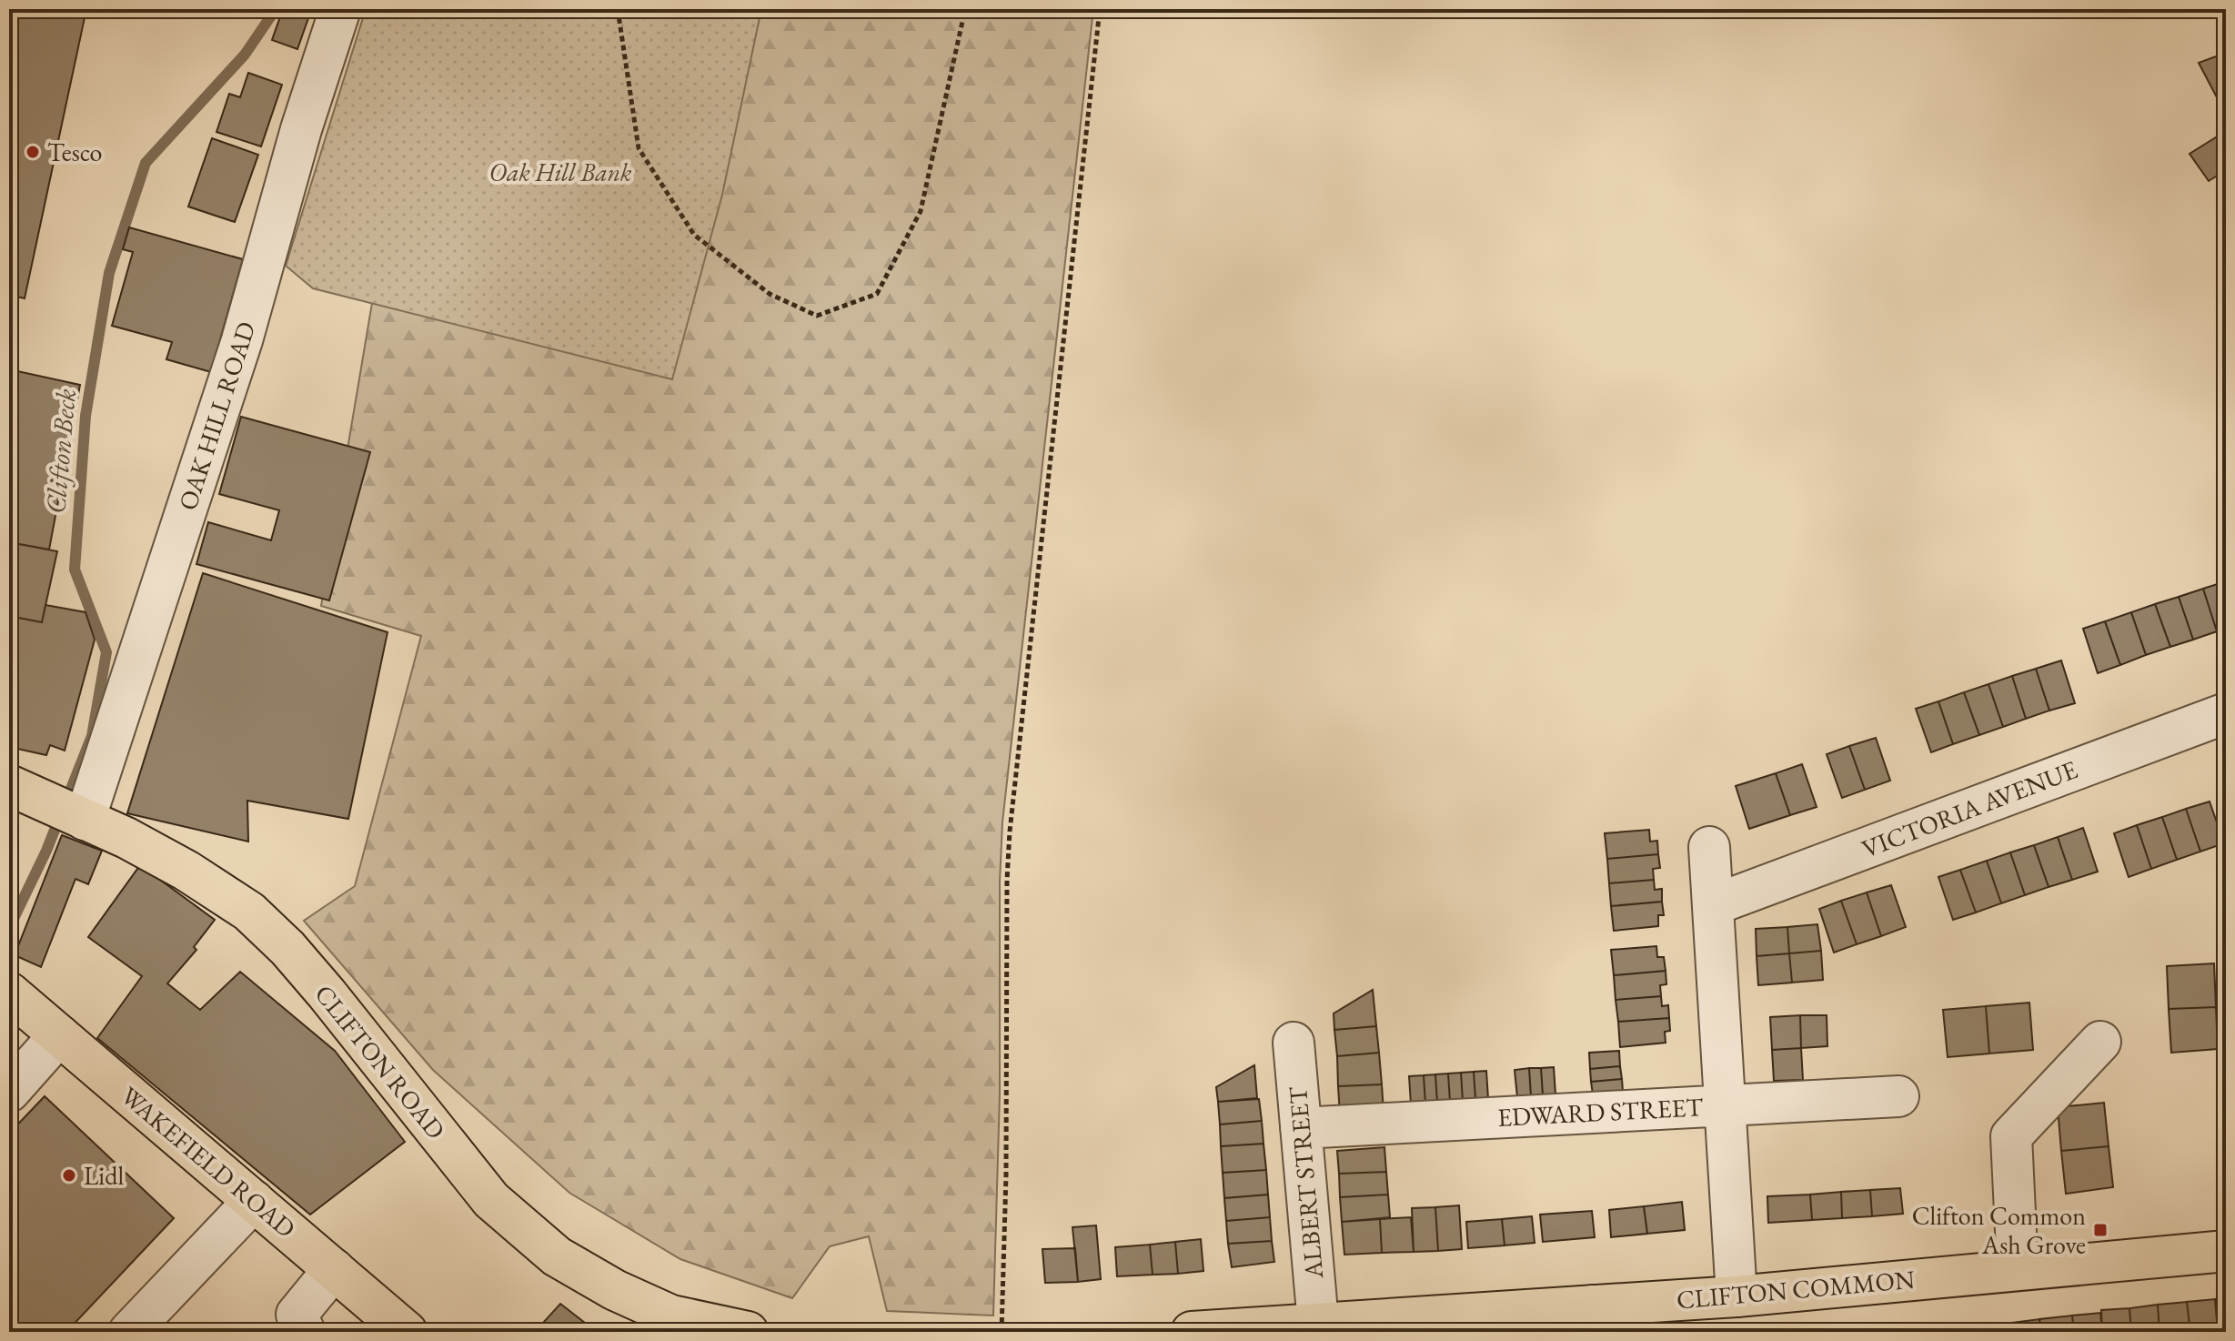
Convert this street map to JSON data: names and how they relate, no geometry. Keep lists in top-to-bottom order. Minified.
{"streets":{"main road":["CLIFTON ROAD","WAKEFIELD ROAD","CLIFTON COMMON"],"street":["OAK HILL ROAD","VICTORIA AVENUE","EDWARD STREET","ALBERT STREET"]},"crossings":[["OAK HILL ROAD","CLIFTON ROAD"],["EDWARD STREET","ALBERT STREET"],["ALBERT STREET","CLIFTON COMMON"]],"water":["Clifton Beck"],"parks":["Oak Hill Bank"],"places":{"other":["Tesco","Lidl"],"transit":["Clifton Common Ash Grove"]}}
